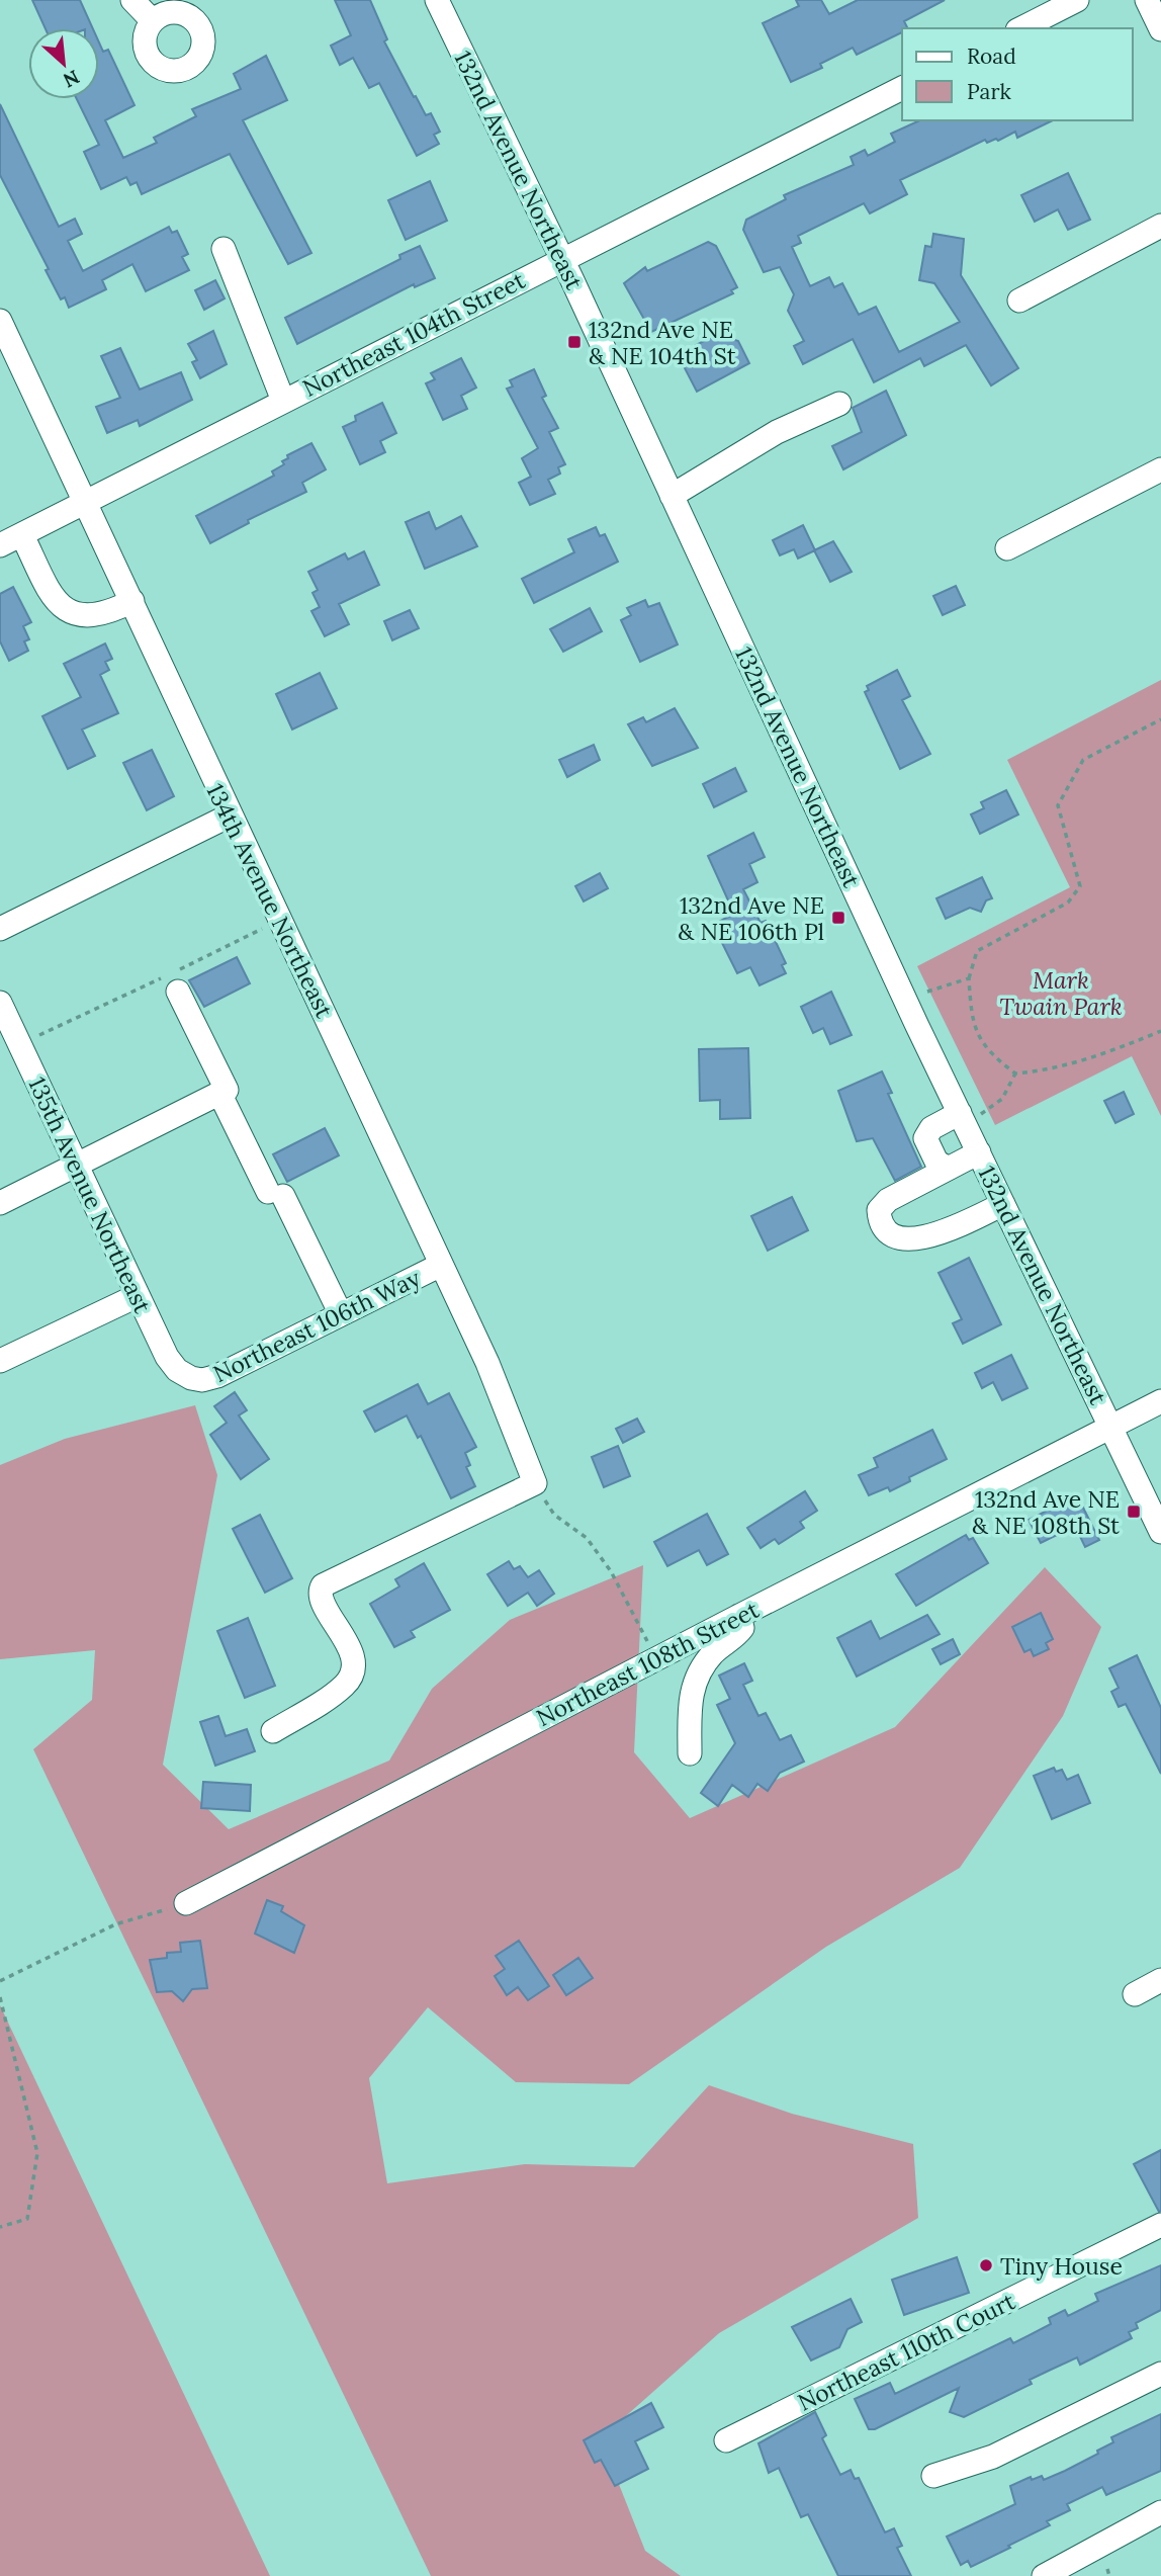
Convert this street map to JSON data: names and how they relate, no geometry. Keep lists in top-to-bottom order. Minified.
{"streets":{"street":["132nd Avenue Northeast","Northeast 104th Street","134th Avenue Northeast","135th Avenue Northeast","Northeast 106th Way","Northeast 108th Street","Northeast 110th Court"]},"crossings":[["132nd Avenue Northeast","Northeast 104th Street"],["132nd Avenue Northeast","Northeast 108th Street"],["Northeast 104th Street","134th Avenue Northeast"],["134th Avenue Northeast","Northeast 106th Way"],["135th Avenue Northeast","Northeast 106th Way"]],"parks":["Mark Twain Park"],"places":{"transit":["132nd Ave NE & NE 104th St","132nd Ave NE & NE 106th Pl","132nd Ave NE & NE 108th St"],"other":["Tiny House"]},"legend":["Road","Park"],"north":"bottom right"}
